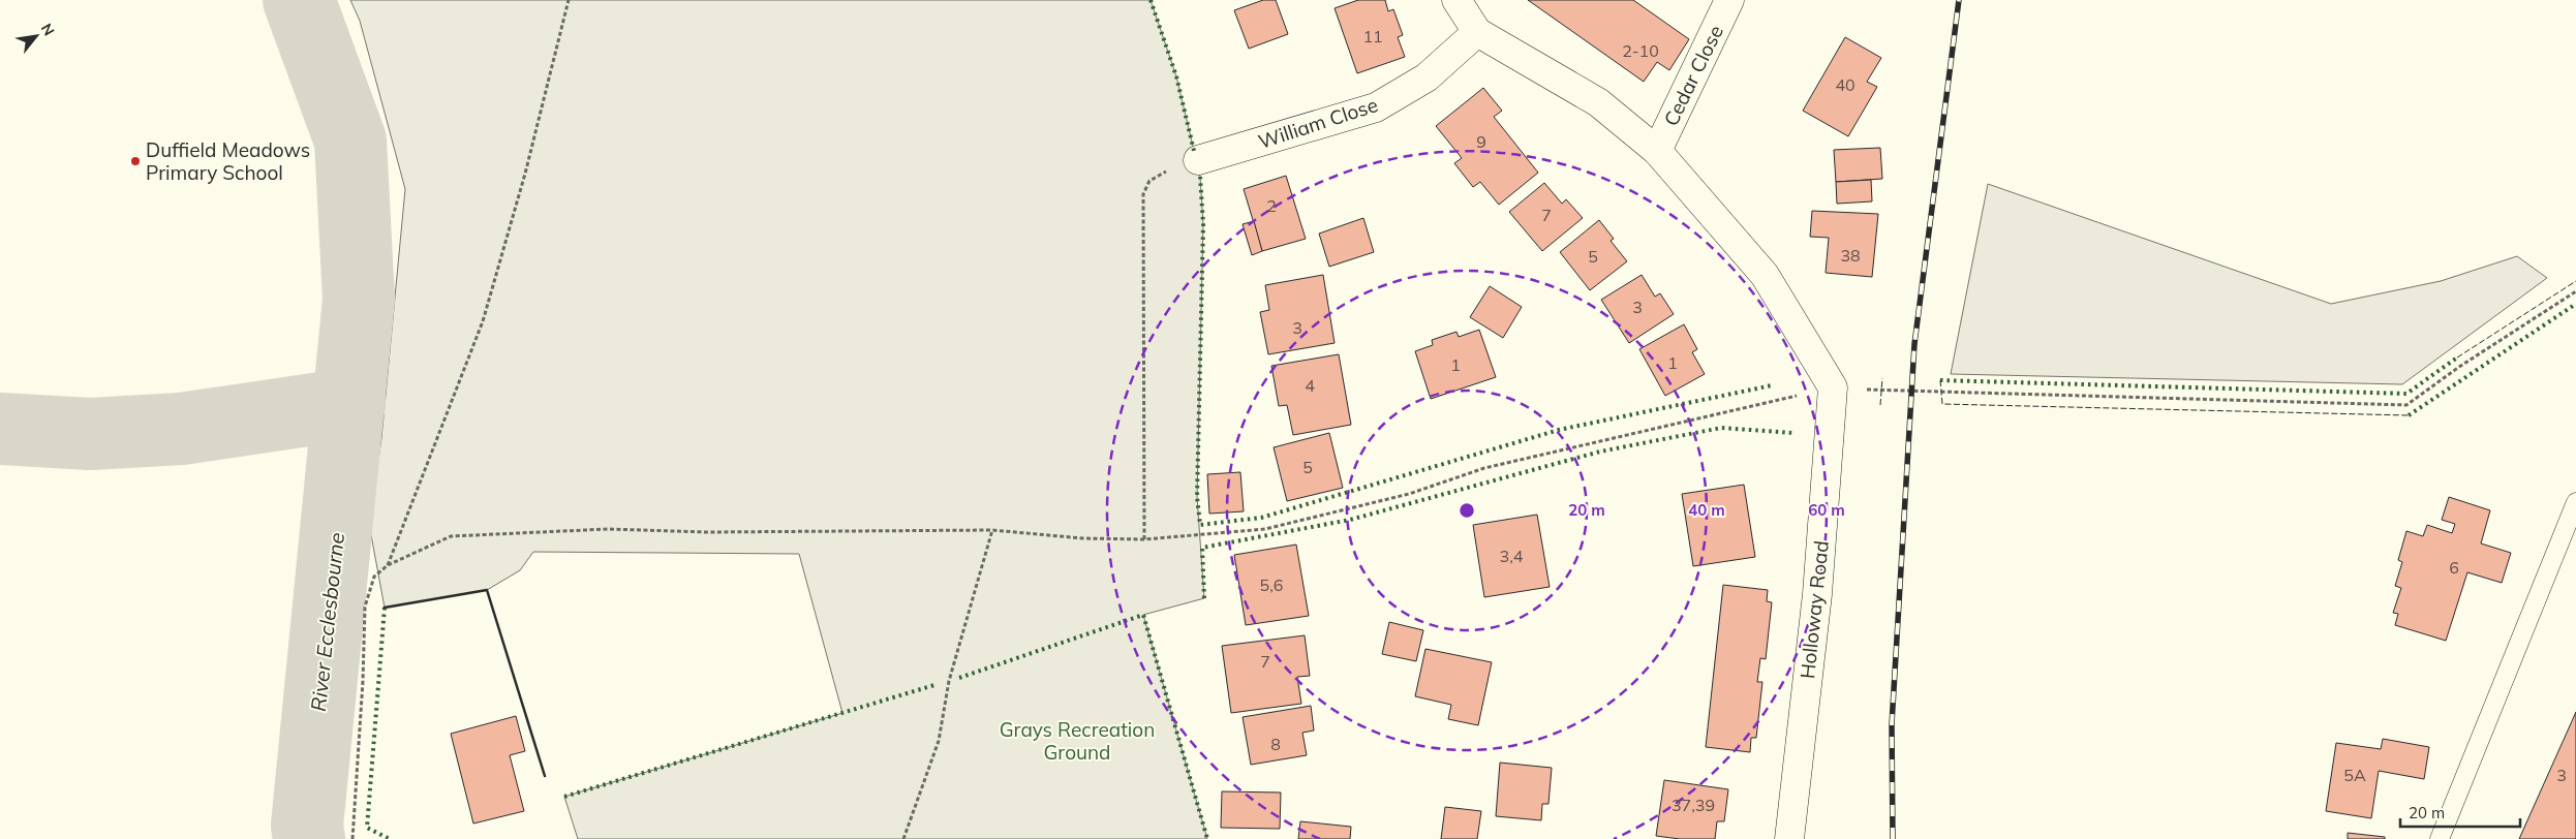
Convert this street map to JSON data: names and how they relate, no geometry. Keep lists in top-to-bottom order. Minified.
{"streets":{"street":["Cedar Close","William Close","Holloway Road"]},"water":["River Ecclesbourne"],"parks":["Grays Recreation Ground"],"places":["Duffield Meadows Primary School"],"house_numbers":["11","2-10","40","9","2","7","38","5","3","3","1","1","4","5","3,4","6","5,6","7","8","5A","3","37,39"],"scale_bar":"20 m","north":"top right","rings":["20 m","40 m","60 m"]}
